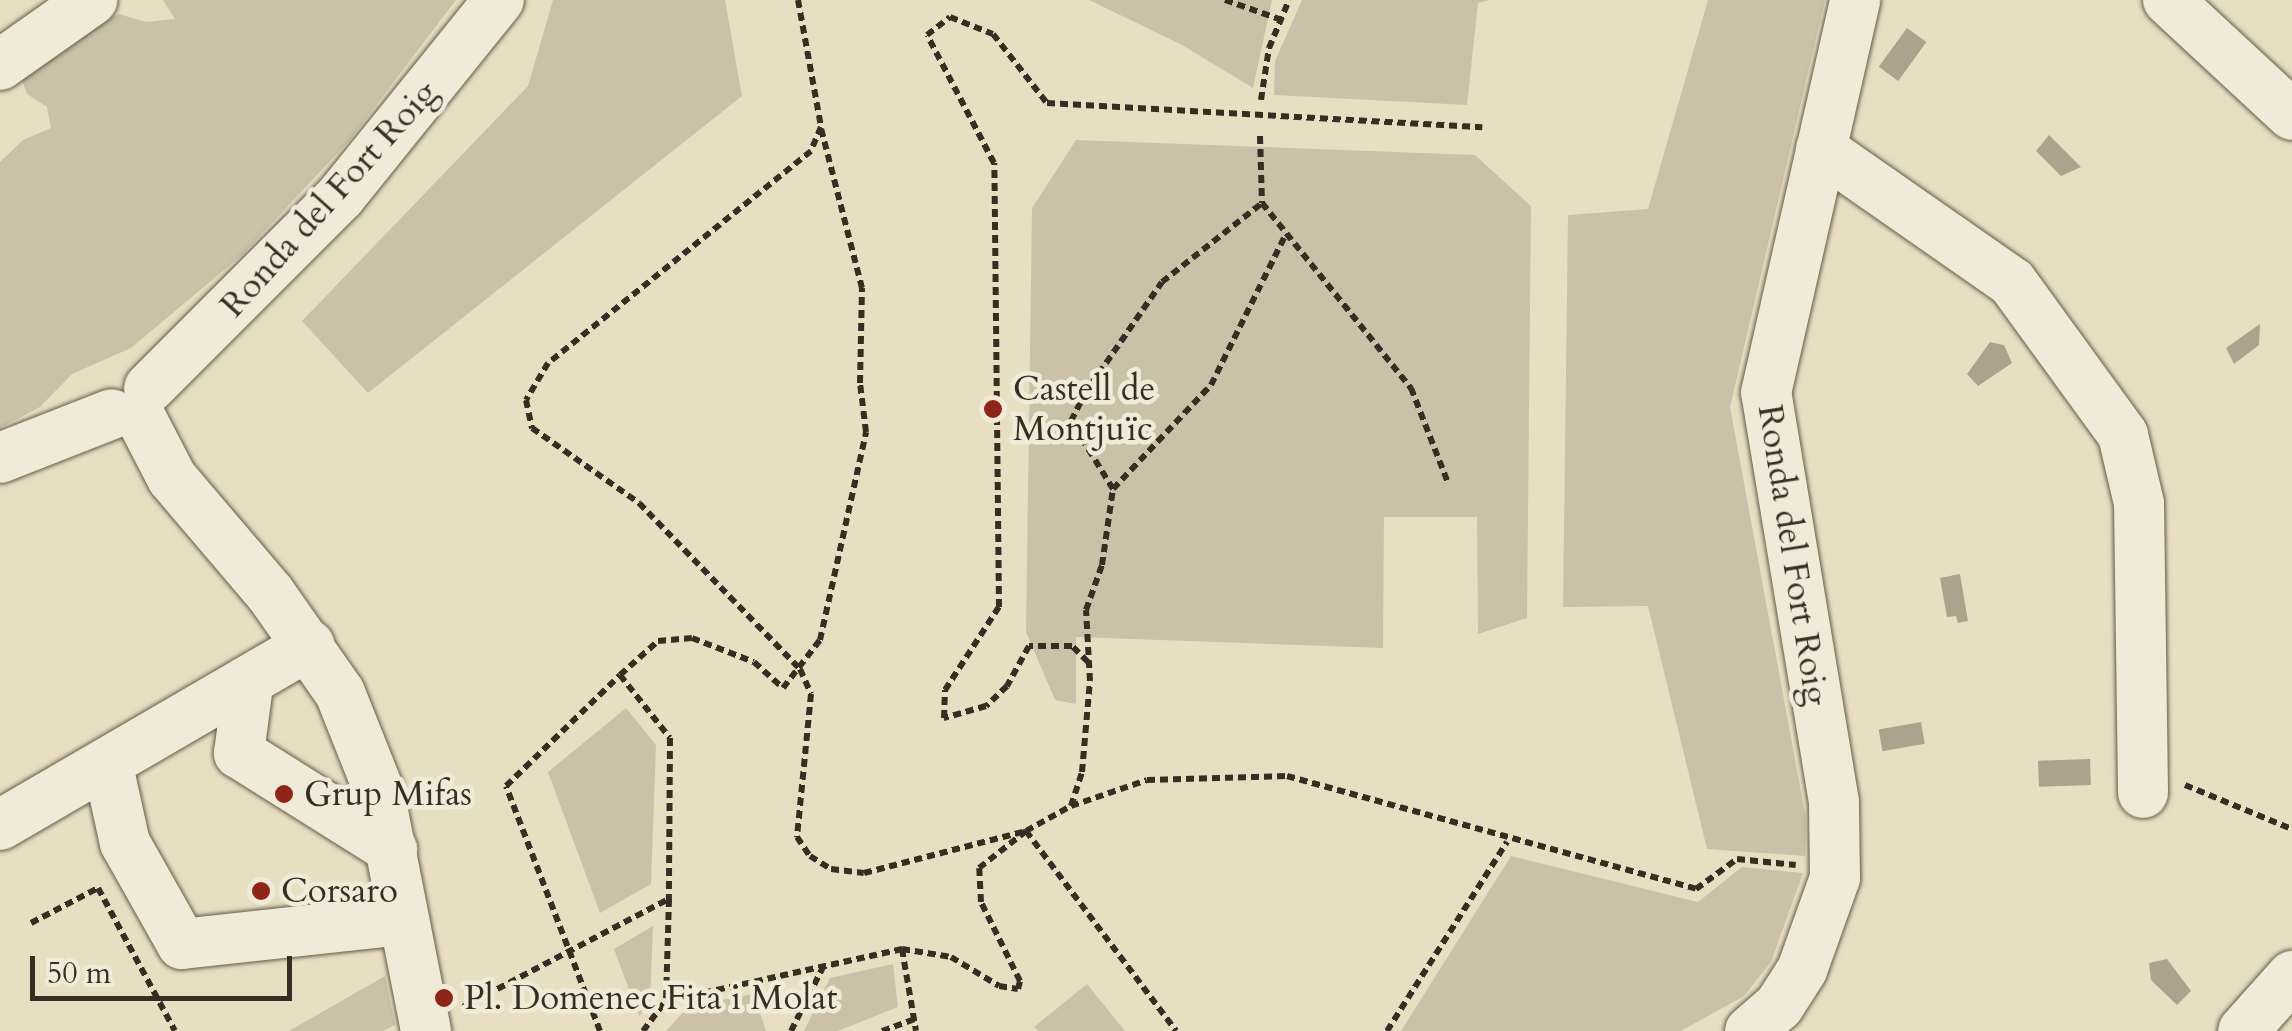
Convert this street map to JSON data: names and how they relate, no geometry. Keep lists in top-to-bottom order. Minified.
{"streets":{"street":["Ronda del Fort Roig"]},"places":["Castell de Montjuïc","Grup Mifas","Corsaro","Pl. Domenec Fita i Molat"],"scale_bar":"50 m"}
